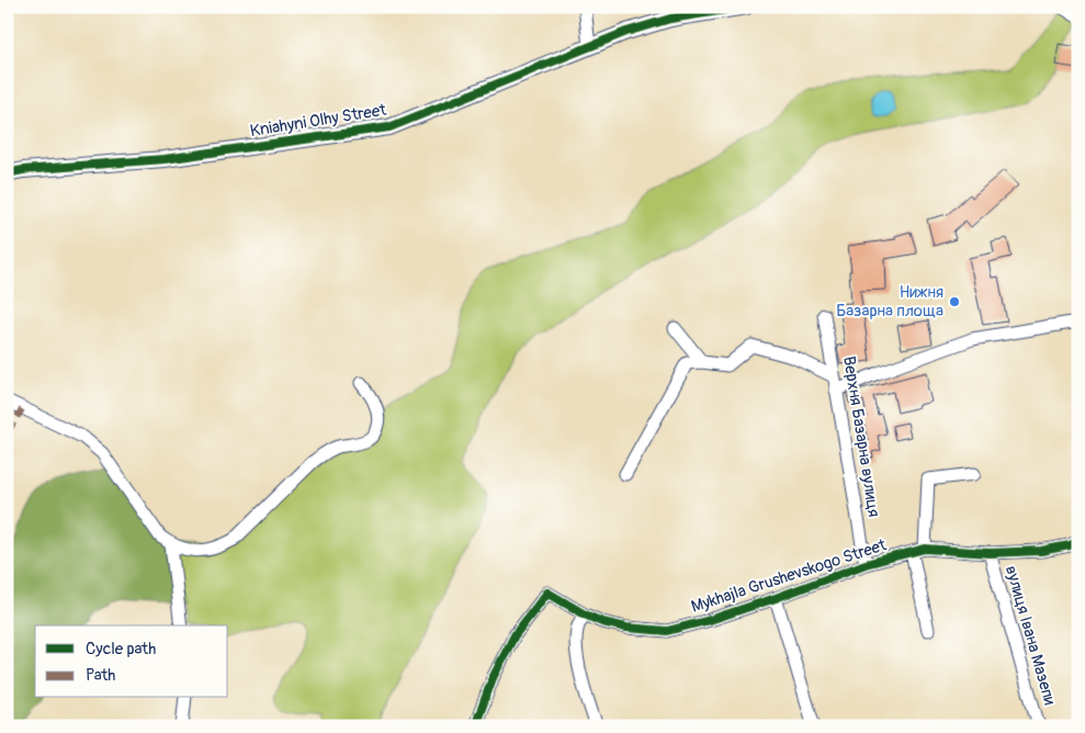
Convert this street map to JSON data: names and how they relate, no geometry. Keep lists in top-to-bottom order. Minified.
{"streets":{"street":["Kniahyni Olhy Street","Верхня Базарна вулиця","Mykhajla Grushevskogo Street","вулиця Івана Мазепи"]},"crossings":[["Верхня Базарна вулиця","Mykhajla Grushevskogo Street"],["Mykhajla Grushevskogo Street","вулиця Івана Мазепи"]],"places":["Нижня Базарна площа"],"legend":["Cycle path","Path"]}
